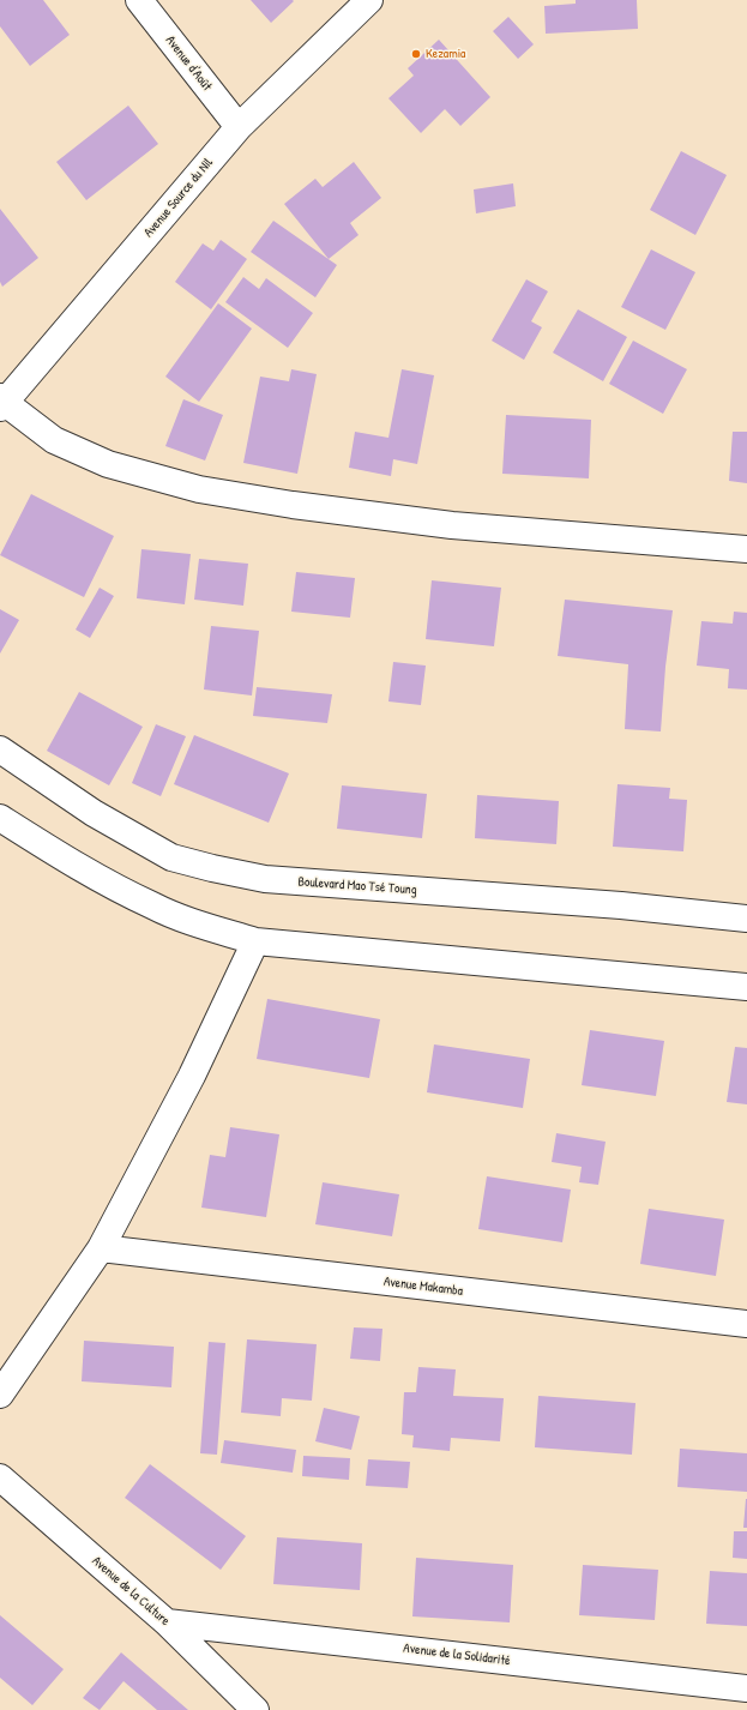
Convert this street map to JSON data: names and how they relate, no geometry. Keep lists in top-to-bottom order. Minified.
{"streets":{"street":["Avenue d'Août","Avenue Source du Nil","Boulevard Mao Tsé Toung","Avenue Makamba","Avenue de la Culture","Avenue de la Solidarité"]},"crossings":[["Avenue d'Août","Avenue Source du Nil"],["Avenue de la Culture","Avenue de la Solidarité"]],"places":["Kezamia"]}
